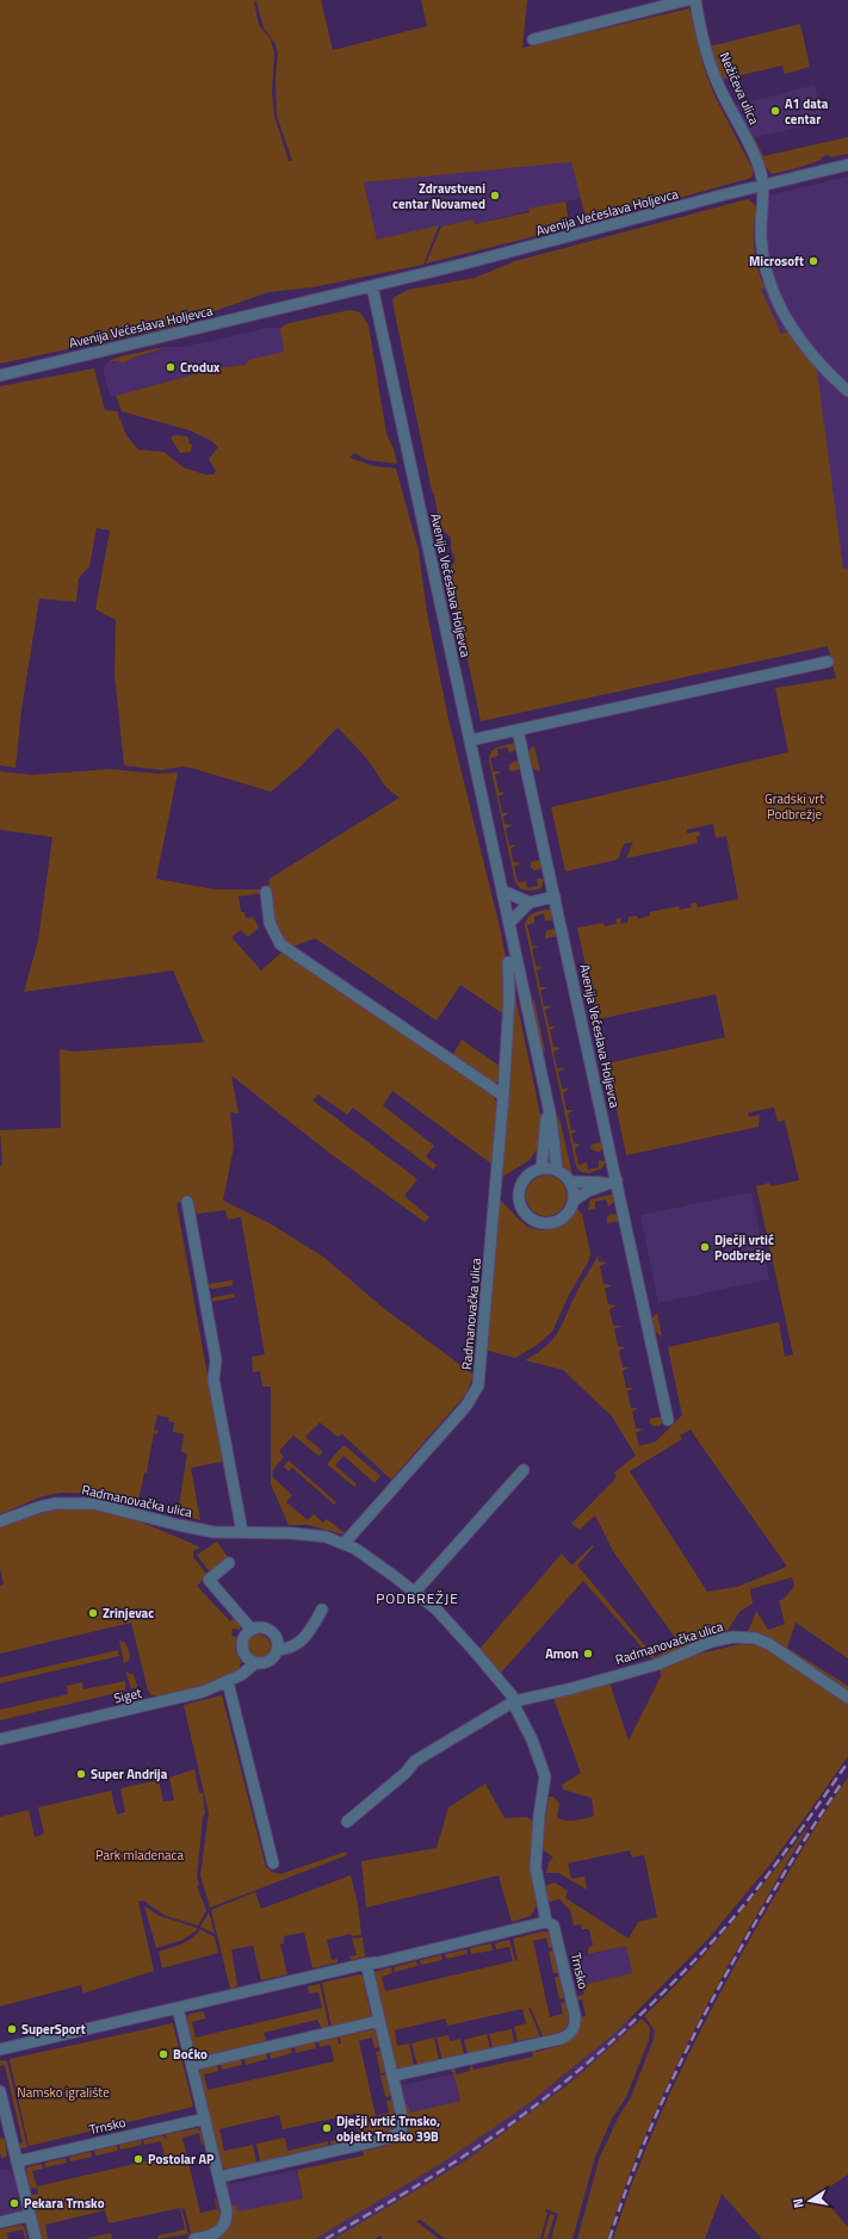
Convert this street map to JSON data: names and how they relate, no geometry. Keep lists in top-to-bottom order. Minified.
{"streets":{"street":["Nežićeva ulica","Avenija Većeslava Holjevca","Radmanovačka ulica","Siget","Trnsko"]},"crossings":[["Nežićeva ulica","Avenija Većeslava Holjevca"],["Radmanovačka ulica","Trnsko"]],"districts":["PODBREŽJE"],"parks":["Gradski vrt Podbrežje","Park mladenaca","Namsko igralište"],"places":["A1 data centar","Zdravstveni centar Novamed","Microsoft","Crodux","Dječji vrtić Podbrežje","Zrinjevac","Amon","Super Andrija","SuperSport","Boćko","Dječji vrtić Trnsko, objekt Trnsko 39B","Postolar AP","Pekara Trnsko"],"north":"left"}
